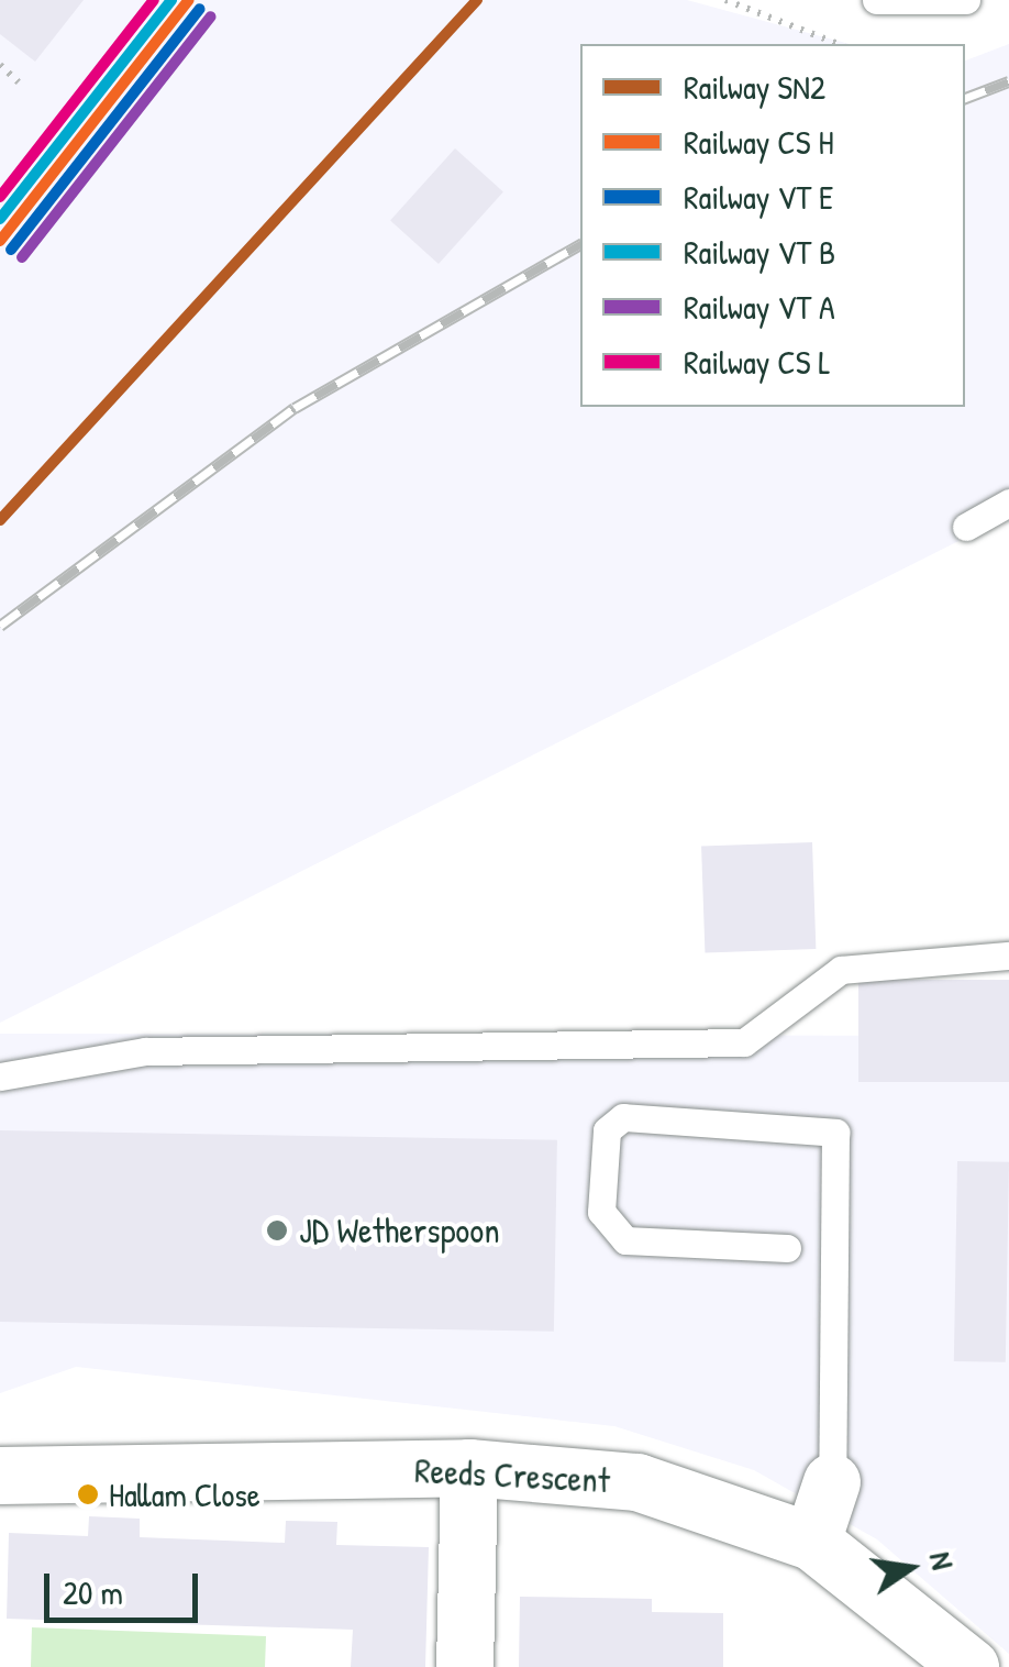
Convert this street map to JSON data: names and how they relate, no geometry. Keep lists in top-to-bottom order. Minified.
{"streets":{"street":["Reeds Crescent"]},"places":["JD Wetherspoon","Hallam Close"],"lines":["rail line SN2"],"legend":["Railway SN2","Railway CS H","Railway VT E","Railway VT B","Railway VT A","Railway CS L"],"scale_bar":"20 m","north":"right"}
